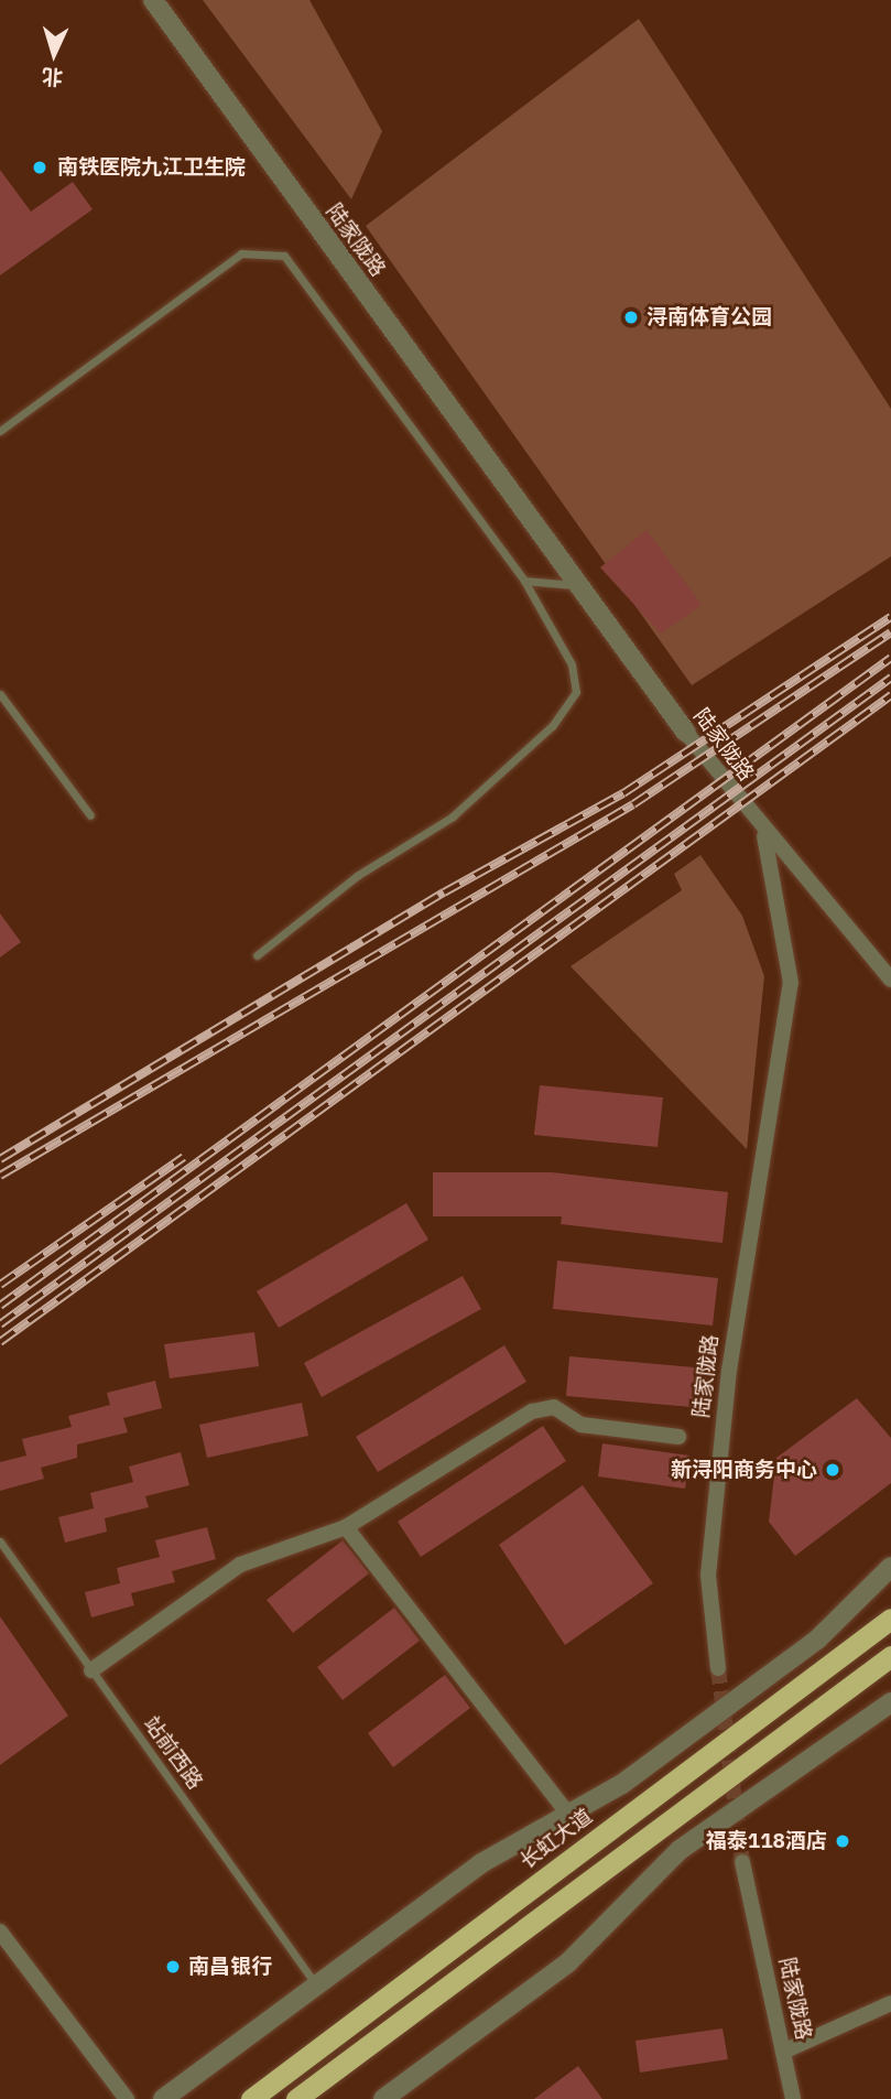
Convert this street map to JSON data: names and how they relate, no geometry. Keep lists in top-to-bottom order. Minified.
{"streets":{"highway":["长虹大道"],"street":["陆家陇路"],"lane":["站前西路"]},"places":["南铁医院九江卫生院","浔南体育公园","新浔阳商务中心","福泰118酒店","南昌银行"],"north":"bottom"}
